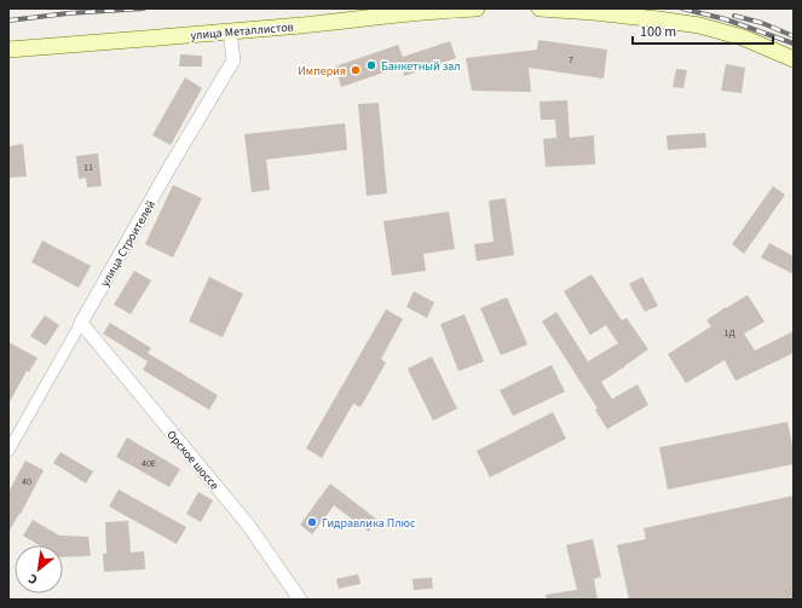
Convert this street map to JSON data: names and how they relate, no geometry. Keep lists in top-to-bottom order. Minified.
{"streets":{"main road":["улица Металлистов"],"street":["улица Строителей","Орское шоссе"]},"crossings":[["улица Металлистов","улица Строителей"],["улица Строителей","Орское шоссе"]],"places":["Банкетный зал","Империя","Гидравлика Плюс"],"house_numbers":["7","11","1Д","40Е","40"],"scale_bar":"100 m","north":"bottom left"}
